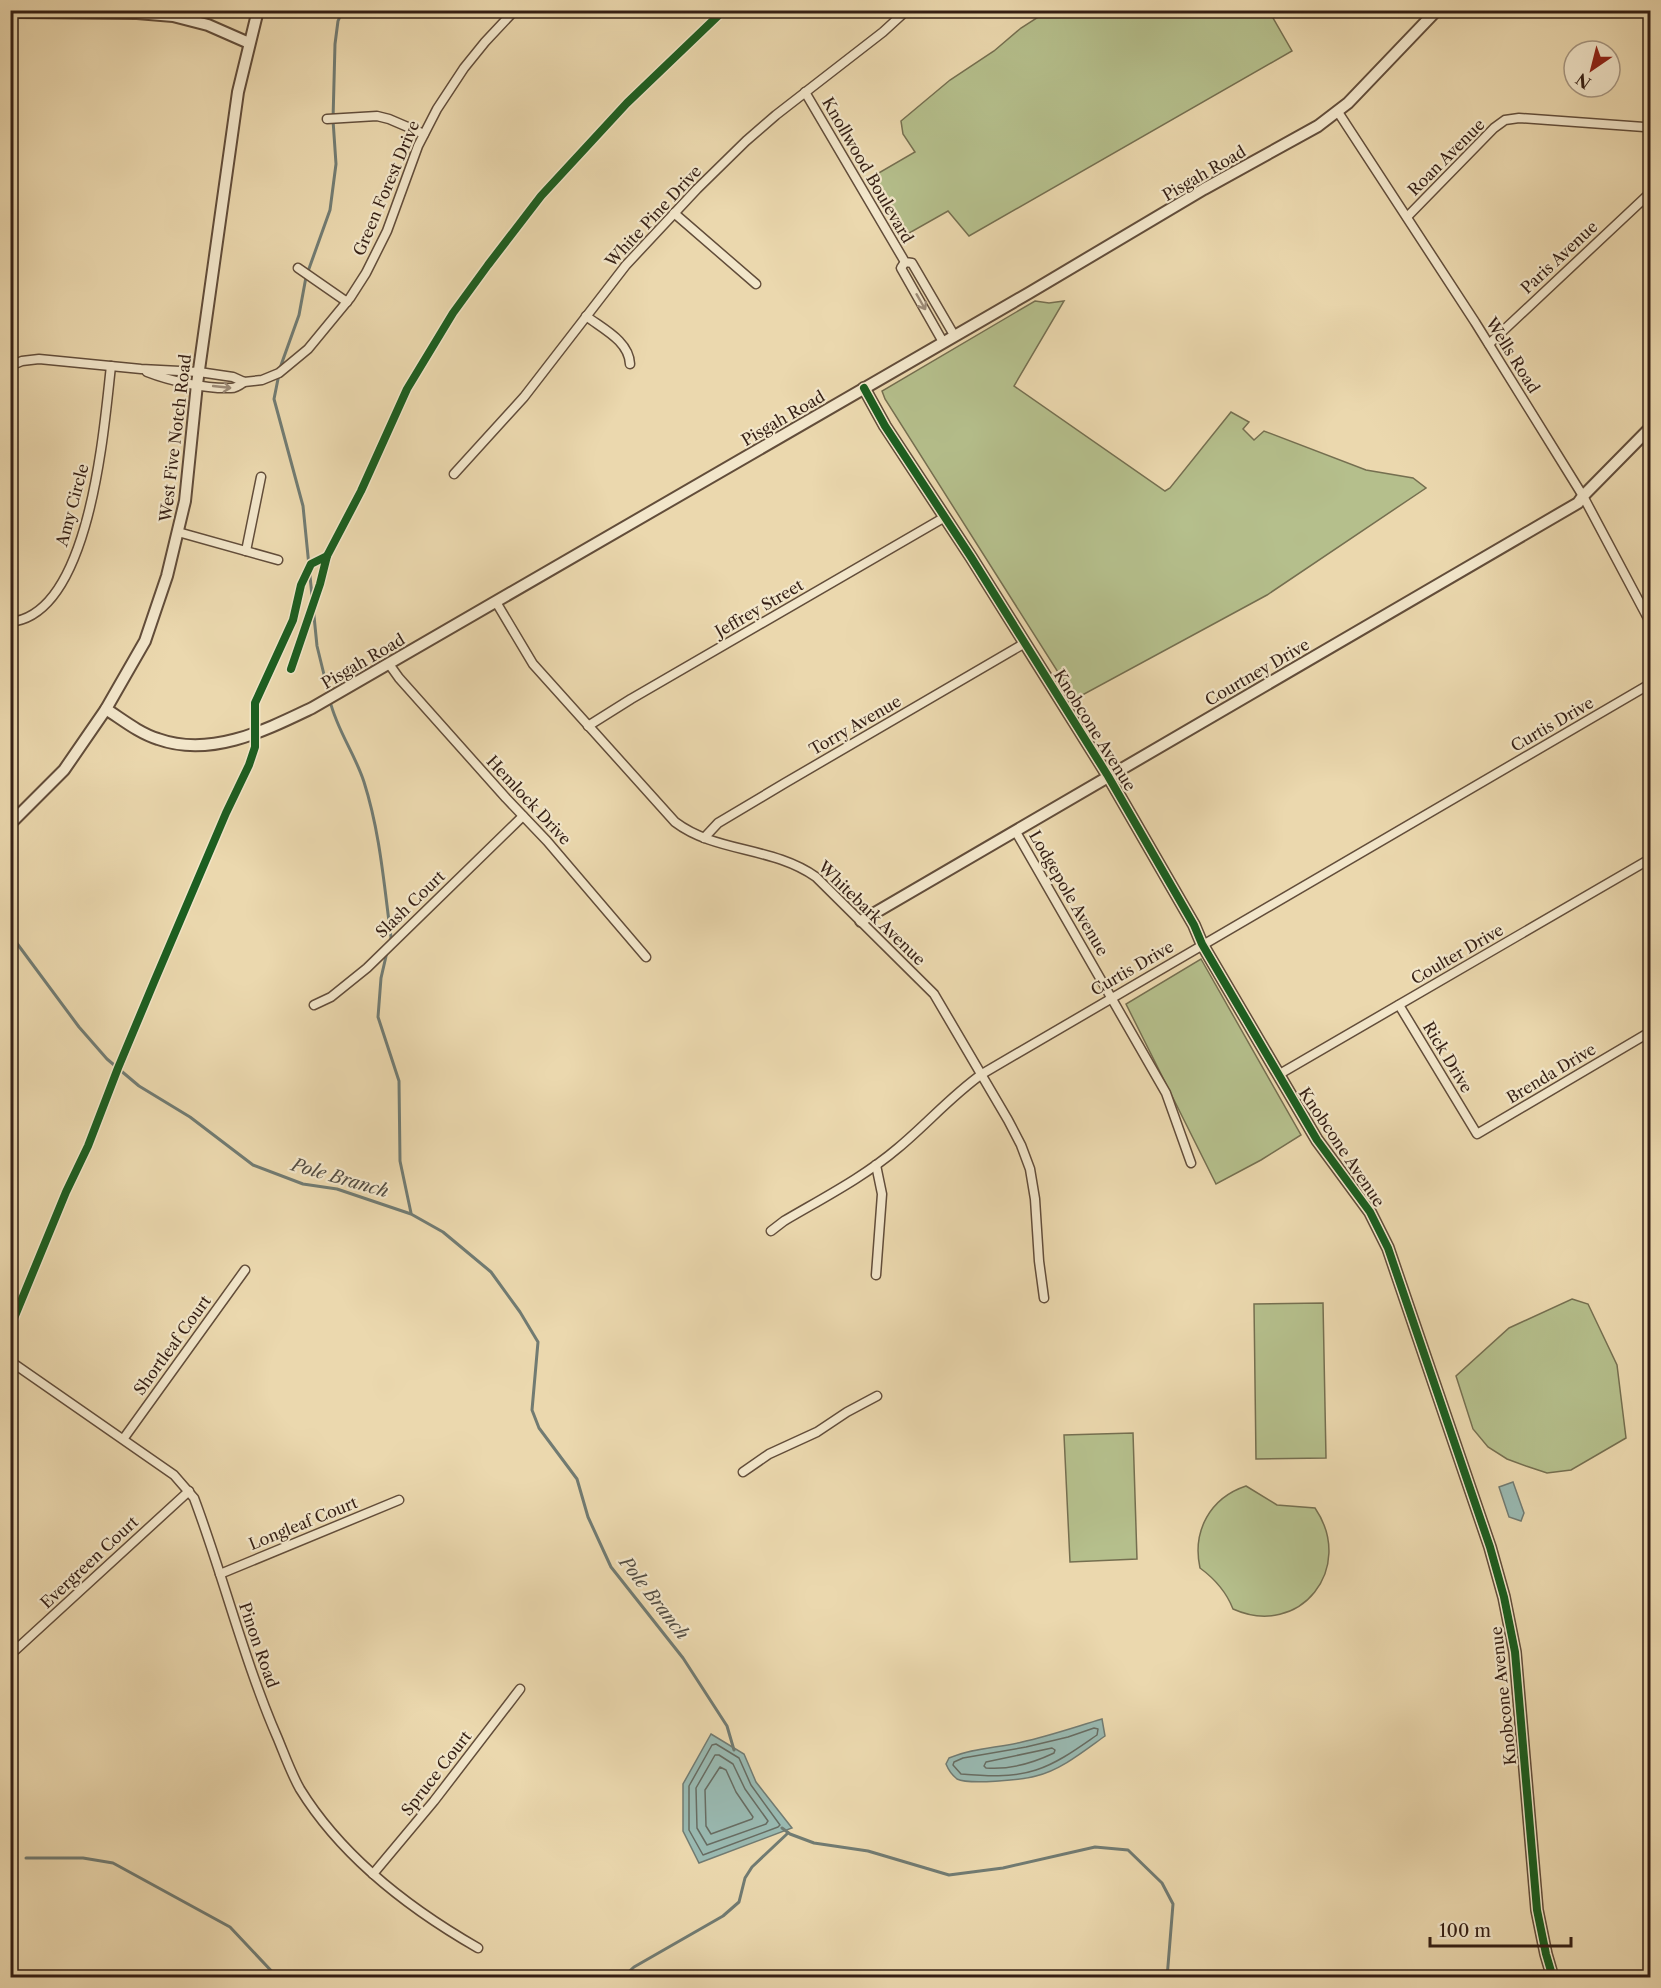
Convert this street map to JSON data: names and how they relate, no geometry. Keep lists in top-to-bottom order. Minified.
{"streets":{"street":["Roan Avenue","Knollwood Boulevard","Pisgah Road","Green Forest Drive","White Pine Drive","Paris Avenue","Wells Road","West Five Notch Road","Amy Circle","Jeffrey Street","Courtney Drive","Curtis Drive","Torry Avenue","Knobcone Avenue","Hemlock Drive","Lodgepole Avenue","Slash Court","Whitebark Avenue","Coulter Drive","Rick Drive","Brenda Drive","Shortleaf Court","Longleaf Court","Evergreen Court","Pinon Road","Spruce Court"]},"crossings":[["Roan Avenue","Wells Road"],["Knollwood Boulevard","Pisgah Road"],["Knollwood Boulevard","White Pine Drive"],["Pisgah Road","Wells Road"],["Pisgah Road","West Five Notch Road"],["Pisgah Road","Knobcone Avenue"],["Pisgah Road","Hemlock Drive"],["Pisgah Road","Whitebark Avenue"],["Green Forest Drive","West Five Notch Road"],["Paris Avenue","Wells Road"],["Wells Road","Courtney Drive"],["Jeffrey Street","Knobcone Avenue"],["Jeffrey Street","Whitebark Avenue"],["Courtney Drive","Knobcone Avenue"],["Courtney Drive","Lodgepole Avenue"],["Courtney Drive","Whitebark Avenue"],["Curtis Drive","Knobcone Avenue"],["Curtis Drive","Lodgepole Avenue"],["Curtis Drive","Whitebark Avenue"],["Torry Avenue","Knobcone Avenue"],["Torry Avenue","Whitebark Avenue"],["Knobcone Avenue","Coulter Drive"],["Hemlock Drive","Slash Court"],["Coulter Drive","Rick Drive"],["Rick Drive","Brenda Drive"],["Shortleaf Court","Pinon Road"],["Longleaf Court","Pinon Road"],["Evergreen Court","Pinon Road"],["Pinon Road","Spruce Court"]],"water":["Pole Branch"],"scale_bar":"100 m","north":"bottom left"}
